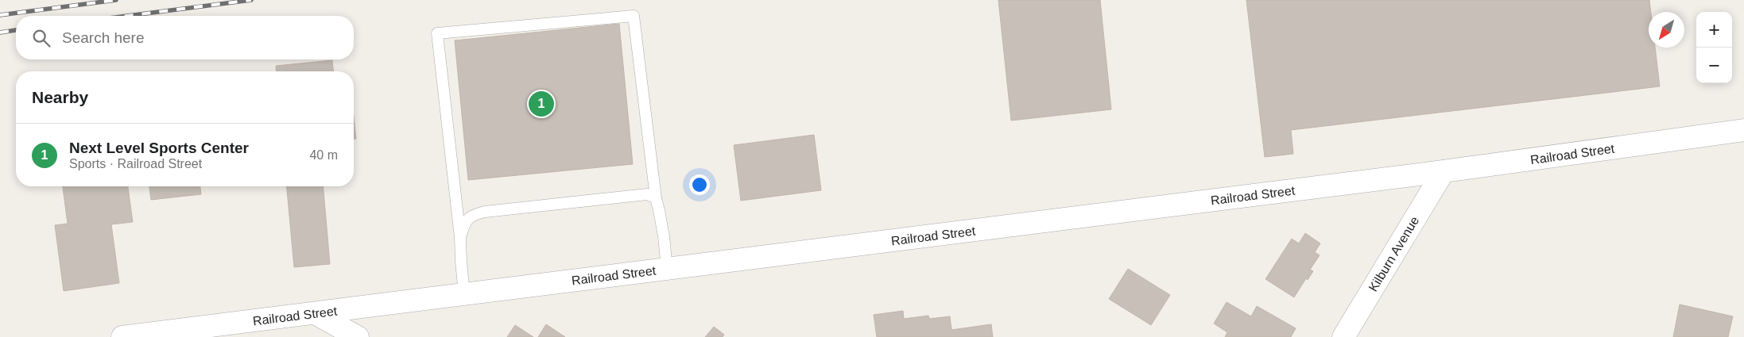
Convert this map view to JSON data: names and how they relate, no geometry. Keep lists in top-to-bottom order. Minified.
{"streets":{"street":["Railroad Street","Kilburn Avenue"]},"crossings":[["Railroad Street","Kilburn Avenue"]],"north":"bottom left","page":{"map_buttons":["+","−"],"search":"Search here","heading":"Nearby","pins":"1","list":[{"mark":"1","name":"Next Level Sports Center","note":"Sports · Railroad Street","value":"40 m"}]}}
